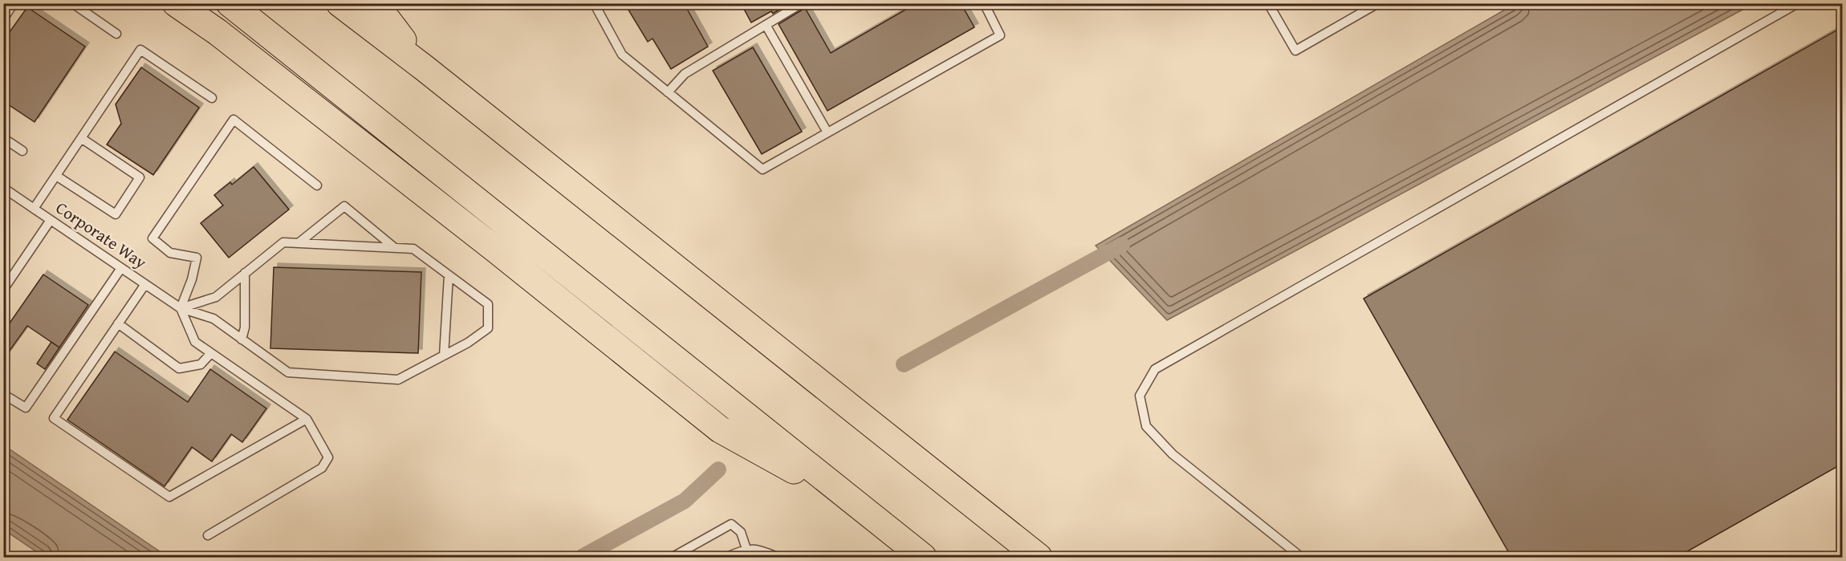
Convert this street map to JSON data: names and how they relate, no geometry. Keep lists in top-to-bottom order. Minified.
{"streets":{"lane":["Corporate Way"]}}
